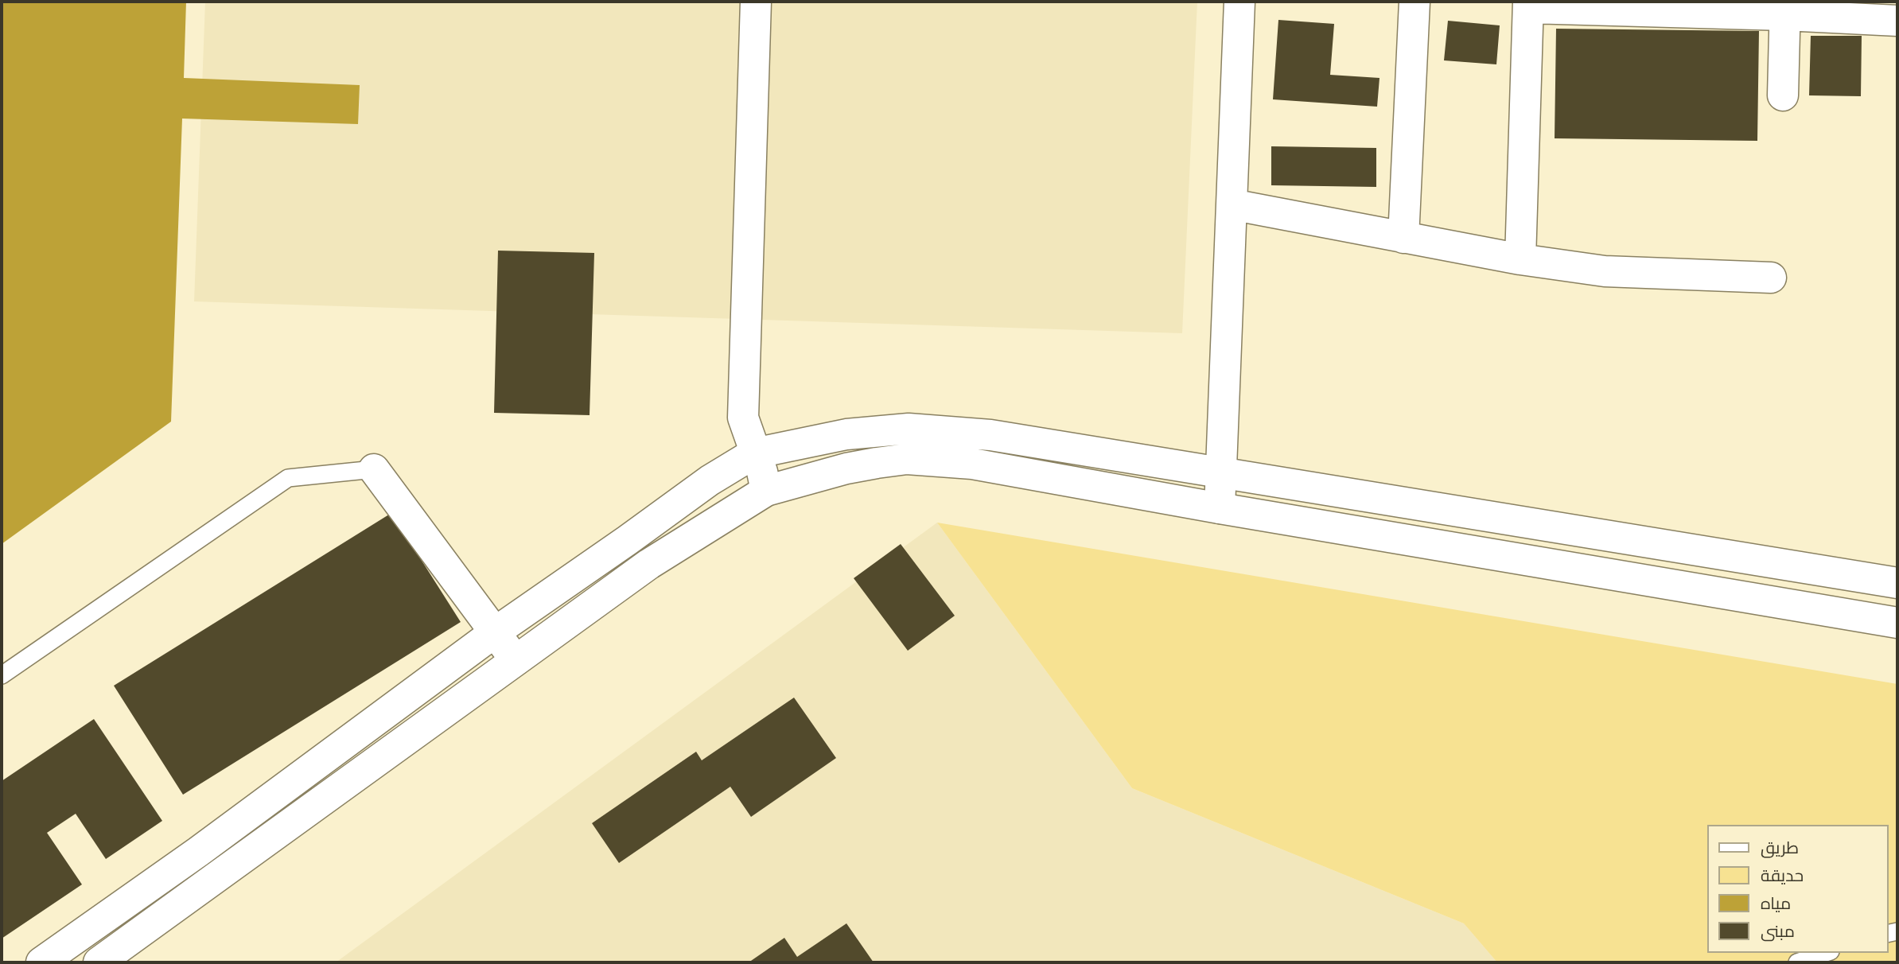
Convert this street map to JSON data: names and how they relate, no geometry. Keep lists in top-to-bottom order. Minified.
{"legend":["طريق","حديقة","مياه","مبنى"]}
